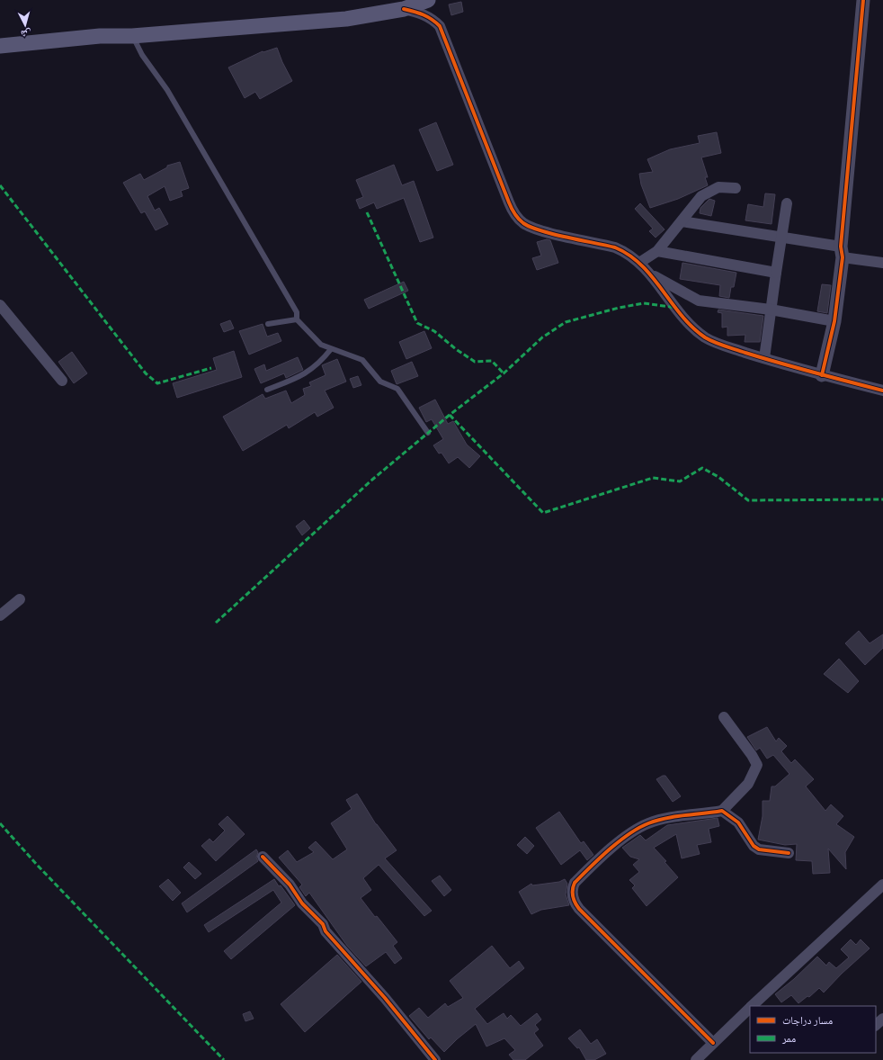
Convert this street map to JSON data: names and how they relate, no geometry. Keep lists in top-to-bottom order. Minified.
{"legend":["مسار دراجات","ممر"],"north":"bottom"}
